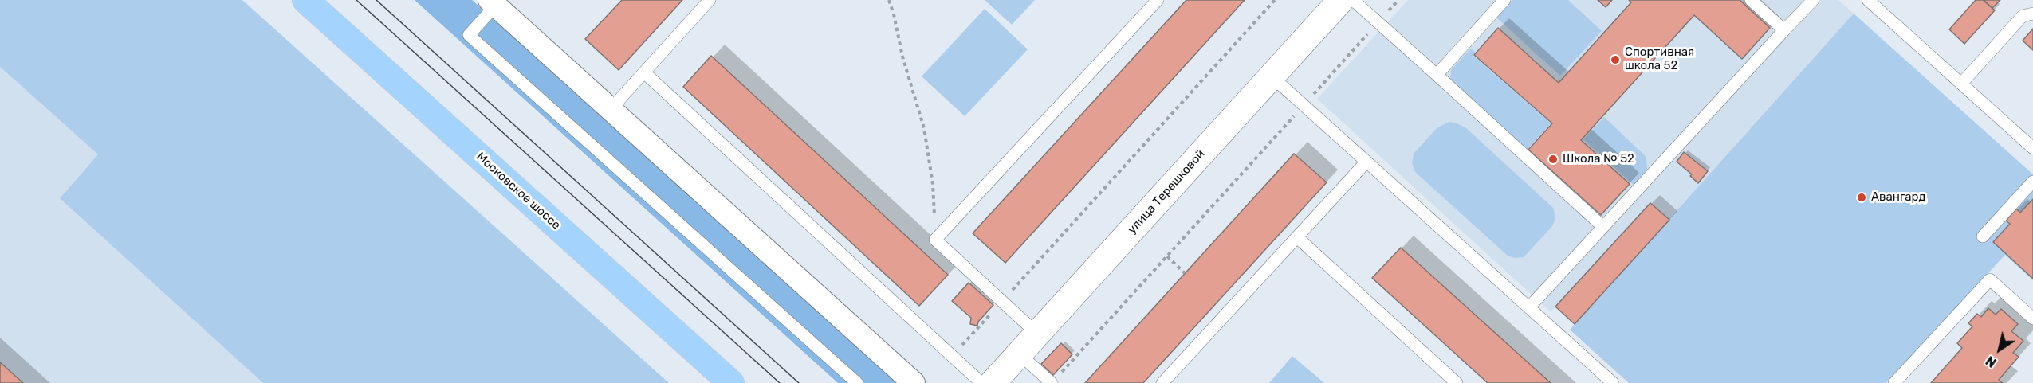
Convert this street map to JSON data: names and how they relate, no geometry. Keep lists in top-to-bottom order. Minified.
{"streets":{"main road":["Московское шоссе"],"street":["улица Терешковой"]},"places":["Спортивная школа 52","Школа № 52","Авангард"],"north":"bottom left"}
